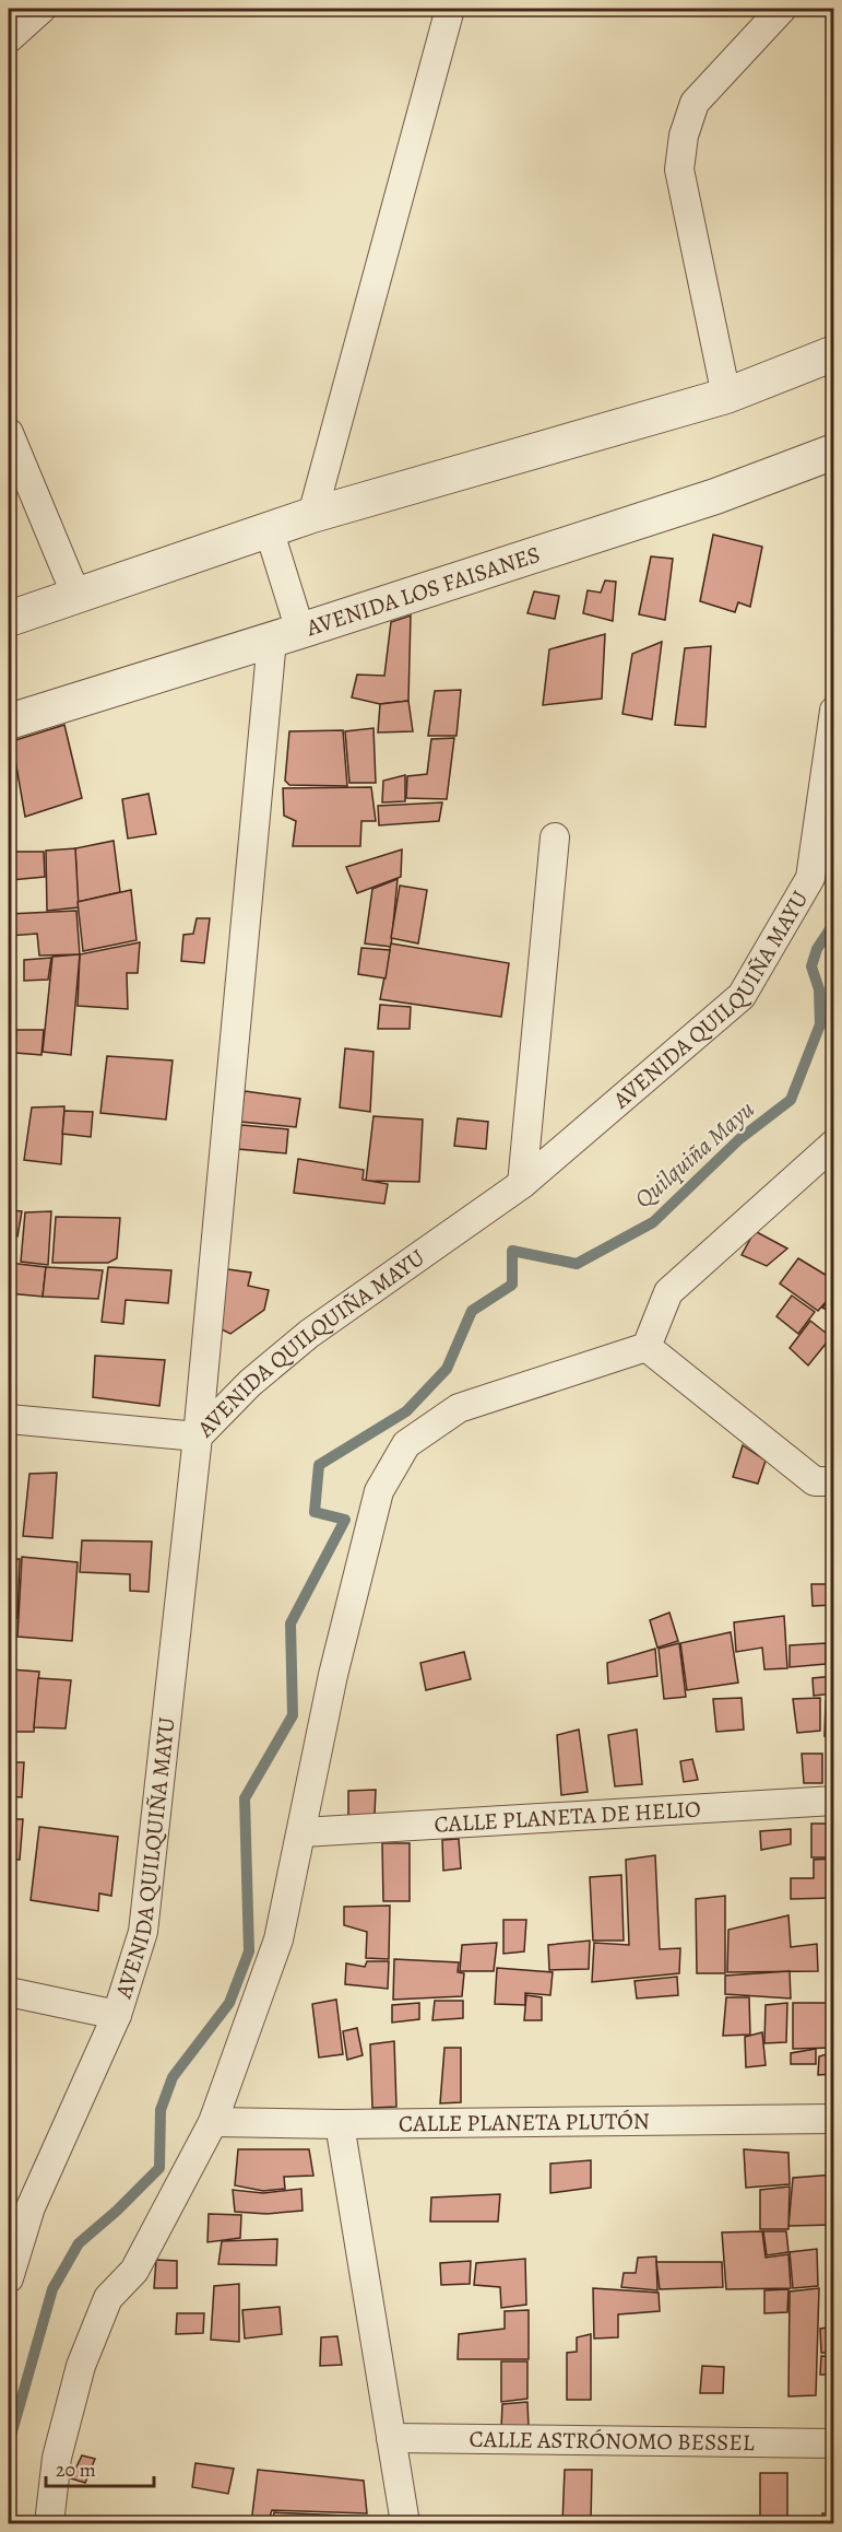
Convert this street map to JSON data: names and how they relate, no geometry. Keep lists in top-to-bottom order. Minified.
{"streets":{"street":["AVENIDA LOS FAISANES","AVENIDA QUILQUIÑA MAYU","CALLE PLANETA DE HELIO","CALLE PLANETA PLUTÓN","CALLE ASTRÓNOMO BESSEL"]},"water":["Quilquiña Mayu"],"scale_bar":"20 m"}
